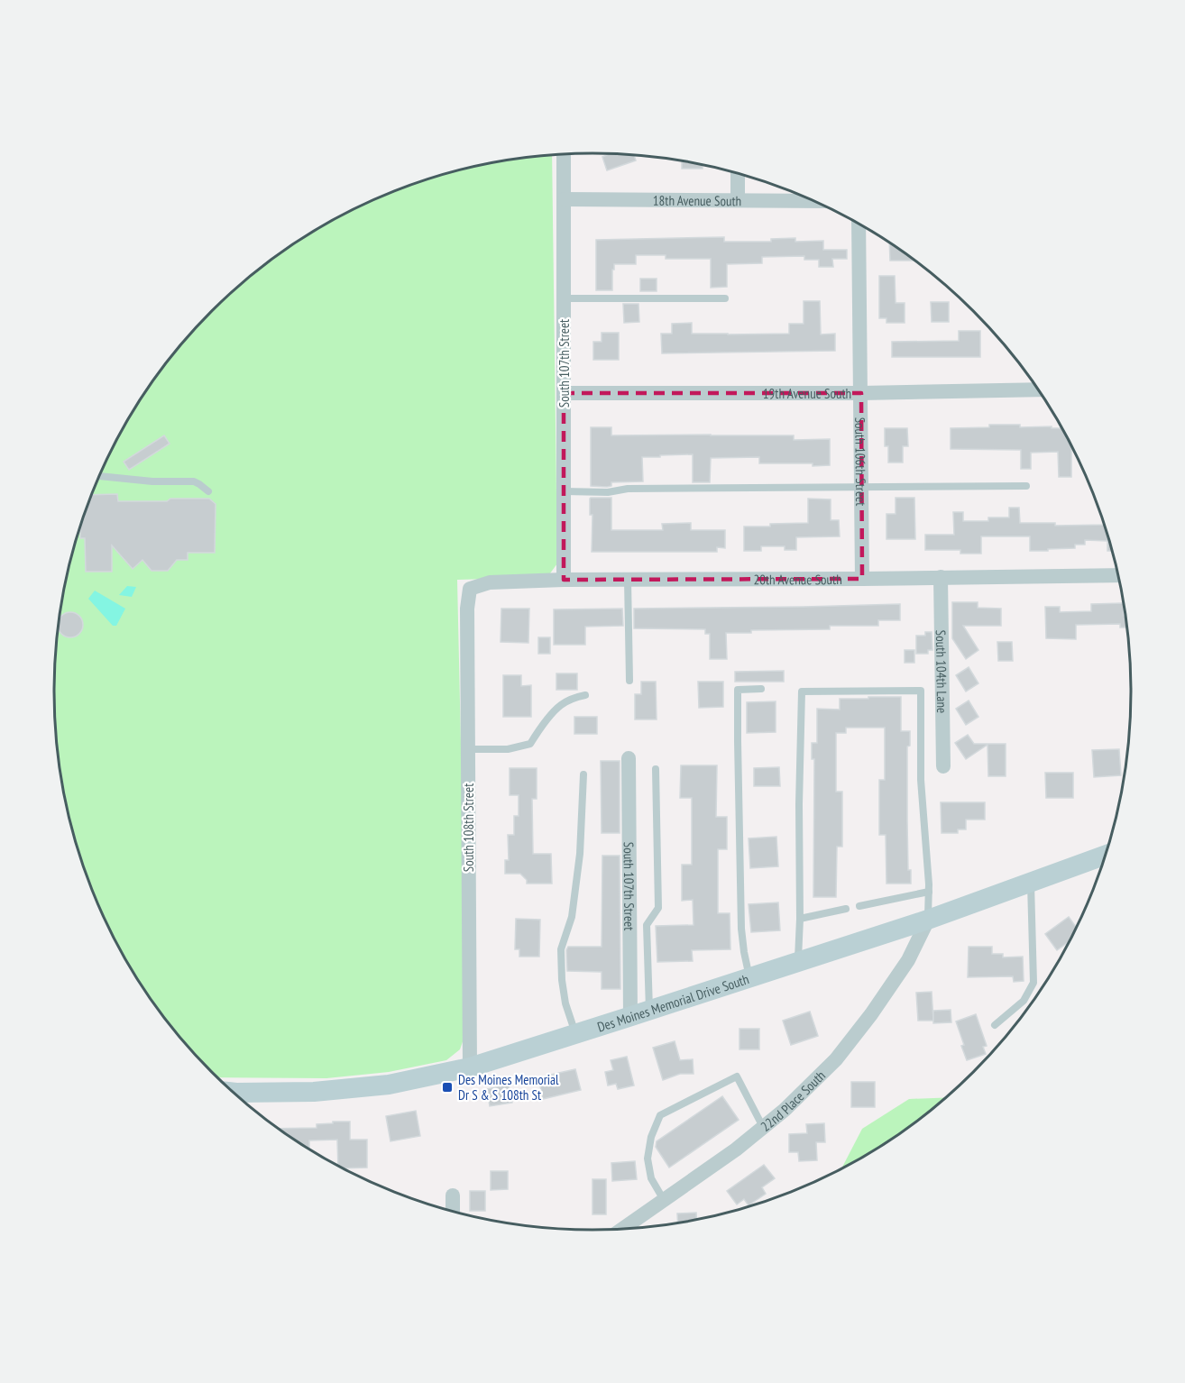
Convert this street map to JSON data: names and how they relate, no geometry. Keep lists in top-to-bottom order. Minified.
{"streets":{"main road":["Des Moines Memorial Drive South"],"street":["18th Avenue South","South 107th Street","19th Avenue South","South 106th Street","20th Avenue South","South 104th Lane","South 108th Street","22nd Place South"]},"crossings":[["18th Avenue South","South 107th Street"],["South 107th Street","19th Avenue South"],["South 107th Street","20th Avenue South"],["South 107th Street","Des Moines Memorial Drive South"],["19th Avenue South","South 106th Street"],["South 106th Street","20th Avenue South"],["20th Avenue South","South 104th Lane"],["20th Avenue South","South 108th Street"],["South 108th Street","Des Moines Memorial Drive South"],["Des Moines Memorial Drive South","22nd Place South"]],"places":{"transit":["Des Moines Memorial Dr S & S 108th St"]}}
